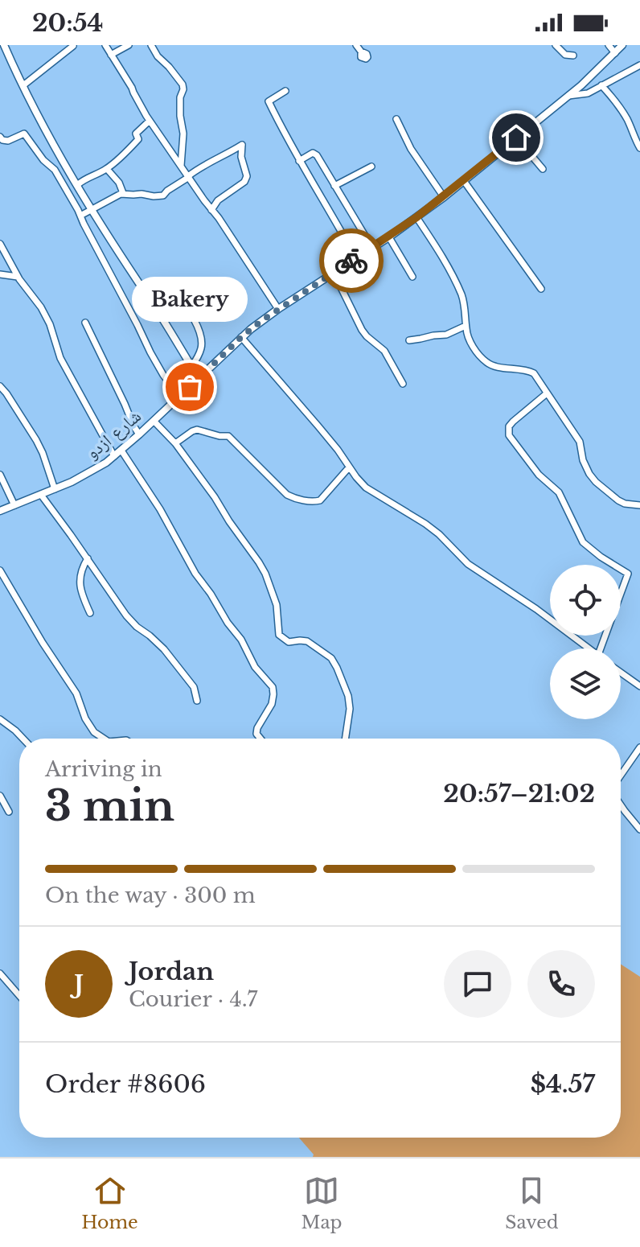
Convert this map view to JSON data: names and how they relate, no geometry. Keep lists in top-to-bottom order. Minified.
{"streets":{"street":["شارع ازدو"]},"places":["Bakery"],"page":{"status":"20:54","bubble":"Bakery","heading":["3 min","Arriving in","20:57–21:02"],"panel":["Jordan","Courier · 4.7","Order #8606","$4.57"],"bar":"On the way · 300 m","round":"J","tabs":["Home","Map","Saved"]}}
